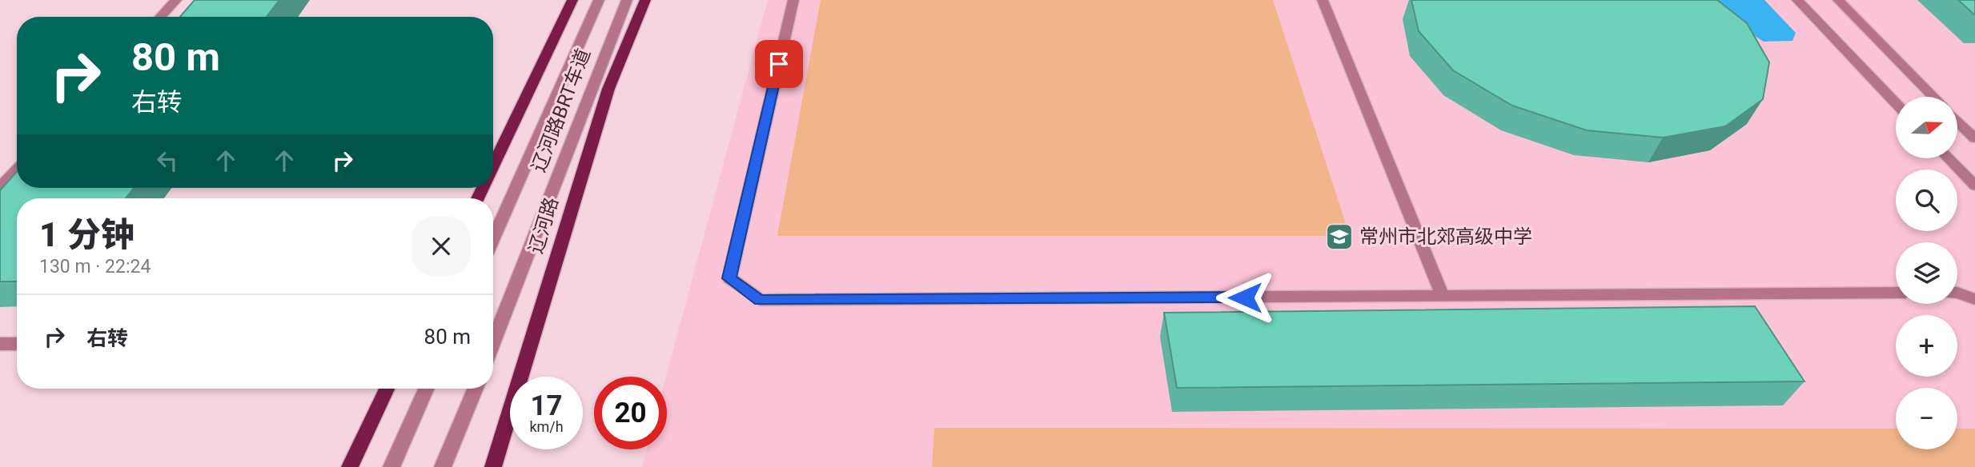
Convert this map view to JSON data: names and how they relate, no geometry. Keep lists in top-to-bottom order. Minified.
{"streets":{"main road":["辽河路"],"lane":["辽河路BRT车道"]},"places":{"school or university":["常州市北郊高级中学"]},"north":"right","page":{"turn":["80 m","右转"],"map_buttons":["+","−"],"heading":["1 分钟","130 m · 22:24"],"list":[{"name":"右转","value":"80 m"}],"speed":"17 km/h","limit":"20"}}
